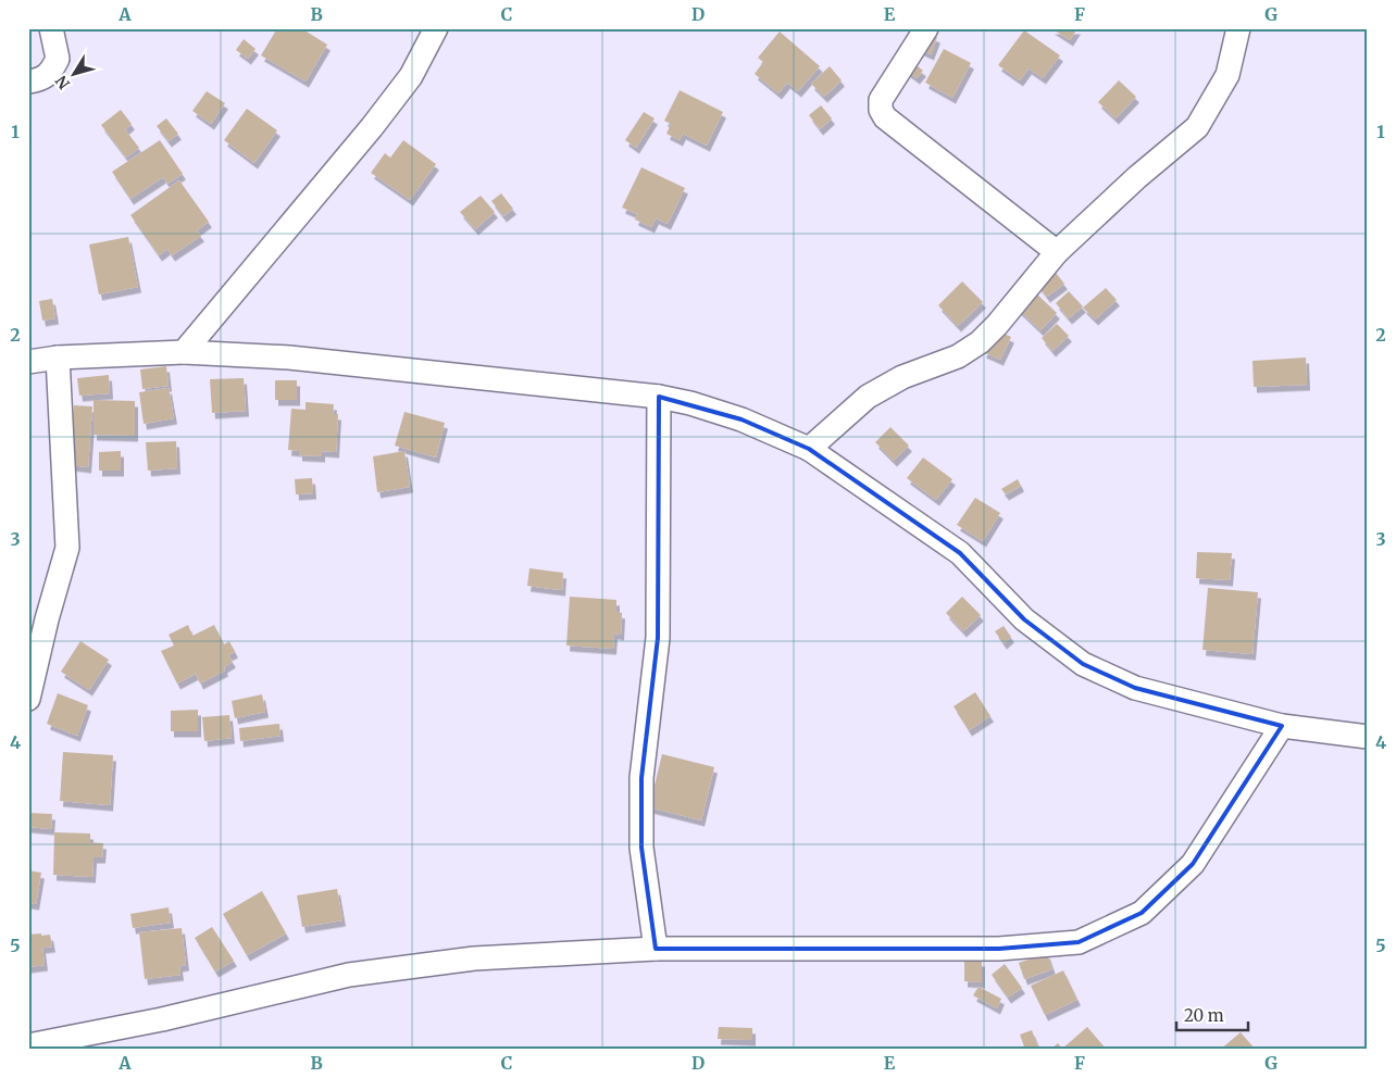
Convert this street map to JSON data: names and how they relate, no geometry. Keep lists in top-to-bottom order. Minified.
{"scale_bar":"20 m","north":"bottom left","grid":{"columns":["A","B","C","D","E","F","G"],"rows":["1","2","3","4","5"]}}
